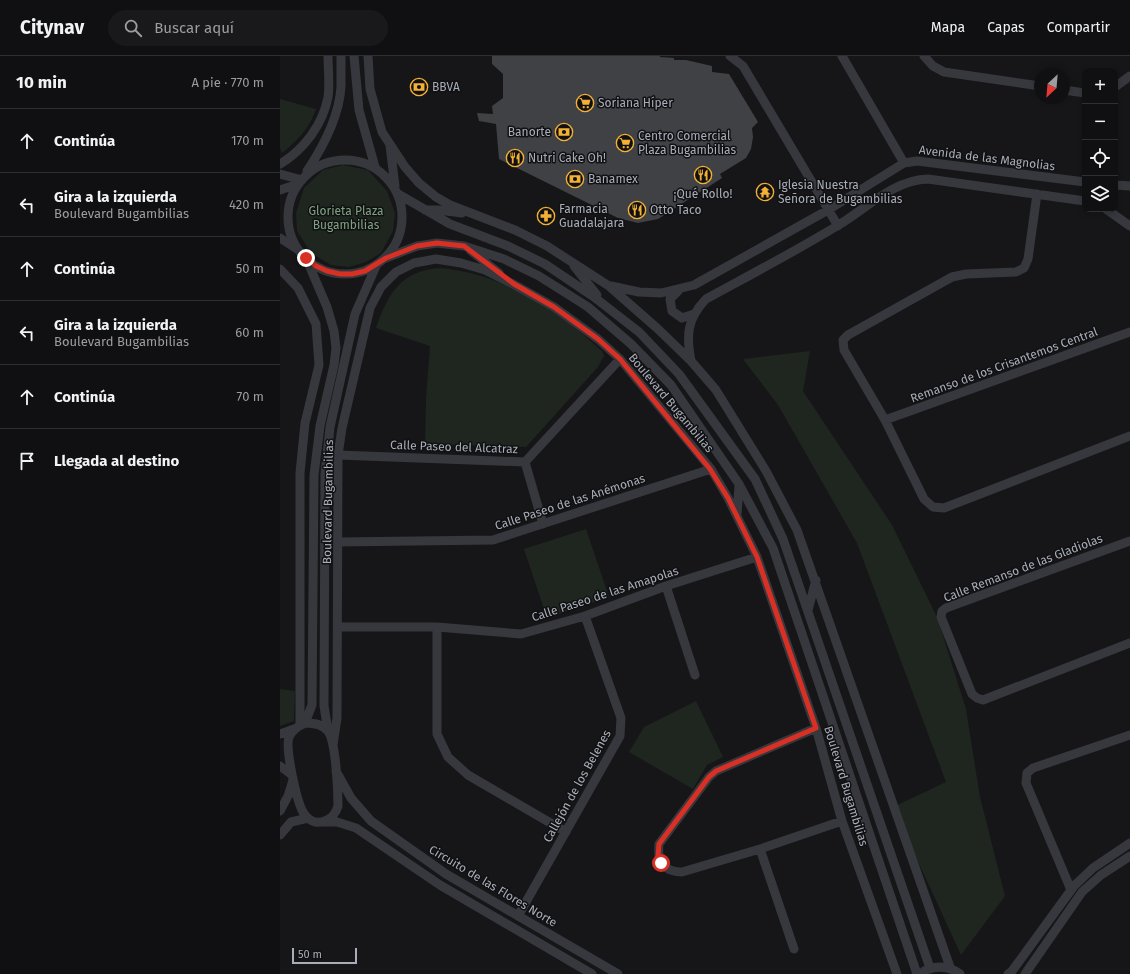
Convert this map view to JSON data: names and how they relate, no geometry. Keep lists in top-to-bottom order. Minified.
{"streets":{"street":["Avenida de las Magnolias","Remanso de los Crisantemos Central","Boulevard Bugambilias","Calle Paseo del Alcatraz","Calle Paseo de las Anémonas","Calle Remanso de las Gladiolas","Calle Paseo de las Amapolas","Callejón de los Belenes","Circuito de las Flores Norte"]},"crossings":[["Boulevard Bugambilias","Calle Paseo del Alcatraz"],["Boulevard Bugambilias","Calle Paseo de las Anémonas"],["Boulevard Bugambilias","Calle Paseo de las Amapolas"],["Boulevard Bugambilias","Circuito de las Flores Norte"],["Calle Paseo de las Amapolas","Callejón de los Belenes"],["Callejón de los Belenes","Circuito de las Flores Norte"]],"parks":["Glorieta Plaza Bugambilias"],"places":{"bank":["BBVA","Banorte","Banamex"],"supermarket":["Soriana Híper","Centro Comercial Plaza Bugambilias"],"restaurant":["Nutri Cake Oh!","¡Qué Rollo!","Otto Taco"],"temple":["Iglesia Nuestra Señora de Bugambilias"],"pharmacy":["Farmacia Guadalajara"]},"scale_bar":"50 m","north":"bottom left","page":{"header":"Citynav","search":"Buscar aquí","nav":["Mapa","Capas","Compartir"],"heading":["10 min","A pie · 770 m"],"map_buttons":["+","−"],"list":[["Continúa","170 m"],["Gira a la izquierda","Boulevard Bugambilias","420 m"],["Continúa","50 m"],["Gira a la izquierda","Boulevard Bugambilias","60 m"],["Continúa","70 m"],"Llegada al destino"],"scale":"50 m"}}
